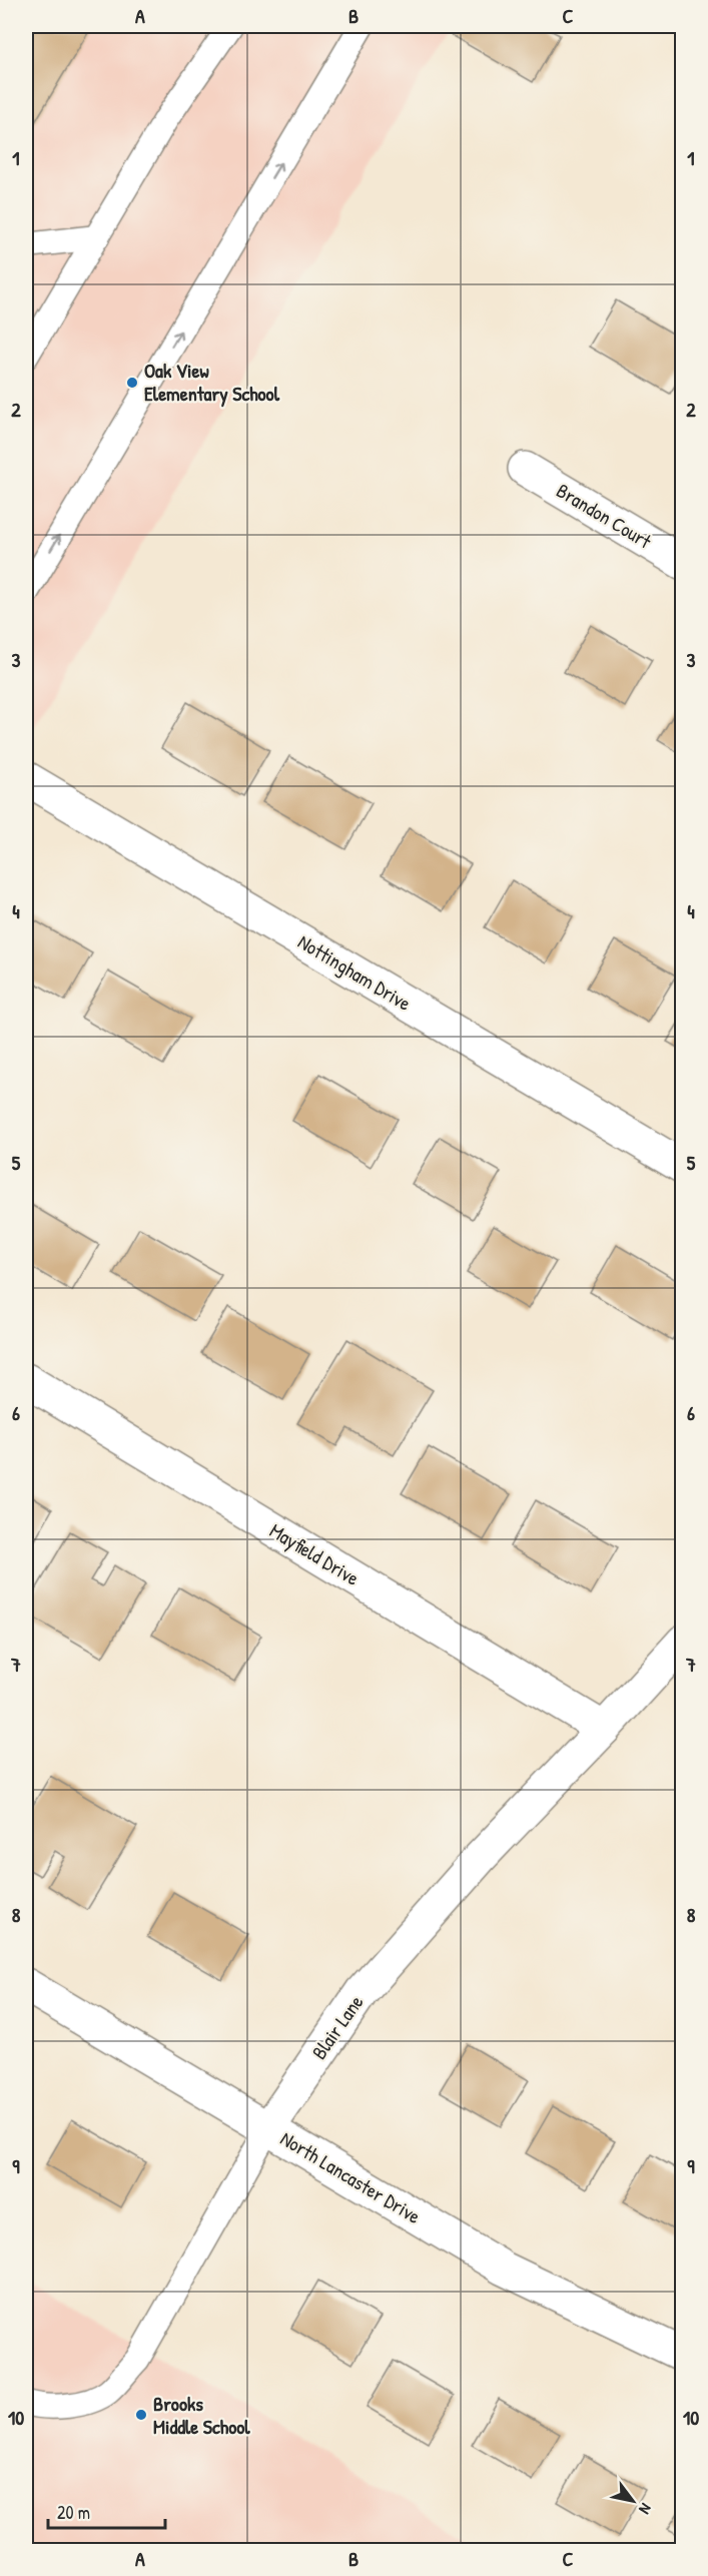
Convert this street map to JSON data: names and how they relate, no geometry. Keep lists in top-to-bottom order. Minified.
{"streets":{"street":["Brandon Court","Nottingham Drive","Mayfield Drive","Blair Lane","North Lancaster Drive"]},"crossings":[["Mayfield Drive","Blair Lane"],["Blair Lane","North Lancaster Drive"]],"places":["Oak View Elementary School","Brooks Middle School"],"scale_bar":"20 m","north":"bottom right","grid":{"columns":["A","B","C"],"rows":["1","2","3","4","5","6","7","8","9","10"]}}
